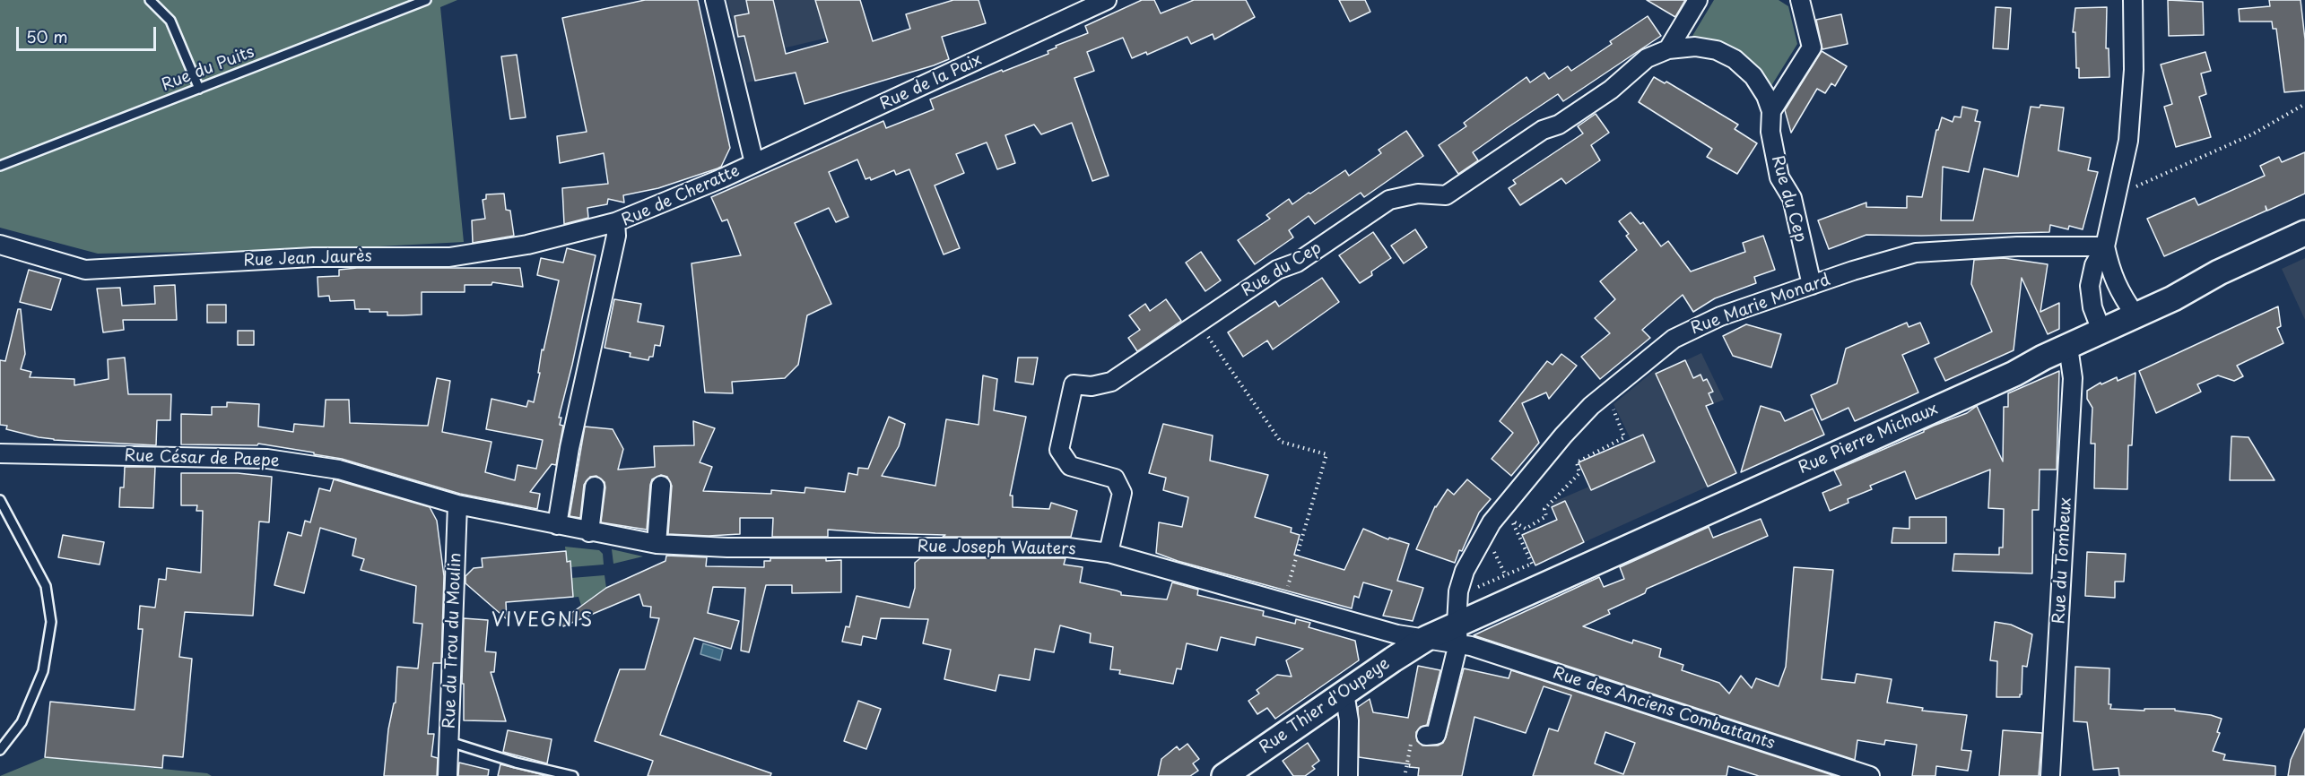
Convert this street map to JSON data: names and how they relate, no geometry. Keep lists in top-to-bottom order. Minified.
{"streets":{"main road":["Rue Pierre Michaux","Rue Thier d'Oupeye"],"street":["Rue de la Paix","Rue de Cheratte","Rue du Cep","Rue Jean Jaurès","Rue Marie Monard","Rue César de Paepe","Rue Joseph Wauters","Rue du Tombeux","Rue du Trou du Moulin","Rue des Anciens Combattants"],"lane":["Rue du Puits"]},"crossings":[["Rue de la Paix","Rue de Cheratte"],["Rue de Cheratte","Rue Jean Jaurès"],["Rue de Cheratte","Rue César de Paepe"],["Rue de Cheratte","Rue Joseph Wauters"],["Rue du Cep","Rue Marie Monard"],["Rue du Cep","Rue Joseph Wauters"],["Rue Marie Monard","Rue Pierre Michaux"],["Rue Marie Monard","Rue des Anciens Combattants"],["Rue Pierre Michaux","Rue Joseph Wauters"],["Rue Pierre Michaux","Rue du Tombeux"],["Rue Pierre Michaux","Rue Thier d'Oupeye"],["Rue Pierre Michaux","Rue des Anciens Combattants"],["Rue César de Paepe","Rue Joseph Wauters"],["Rue César de Paepe","Rue du Trou du Moulin"],["Rue Joseph Wauters","Rue Thier d'Oupeye"]],"districts":["VIVEGNIS"],"scale_bar":"50 m"}
